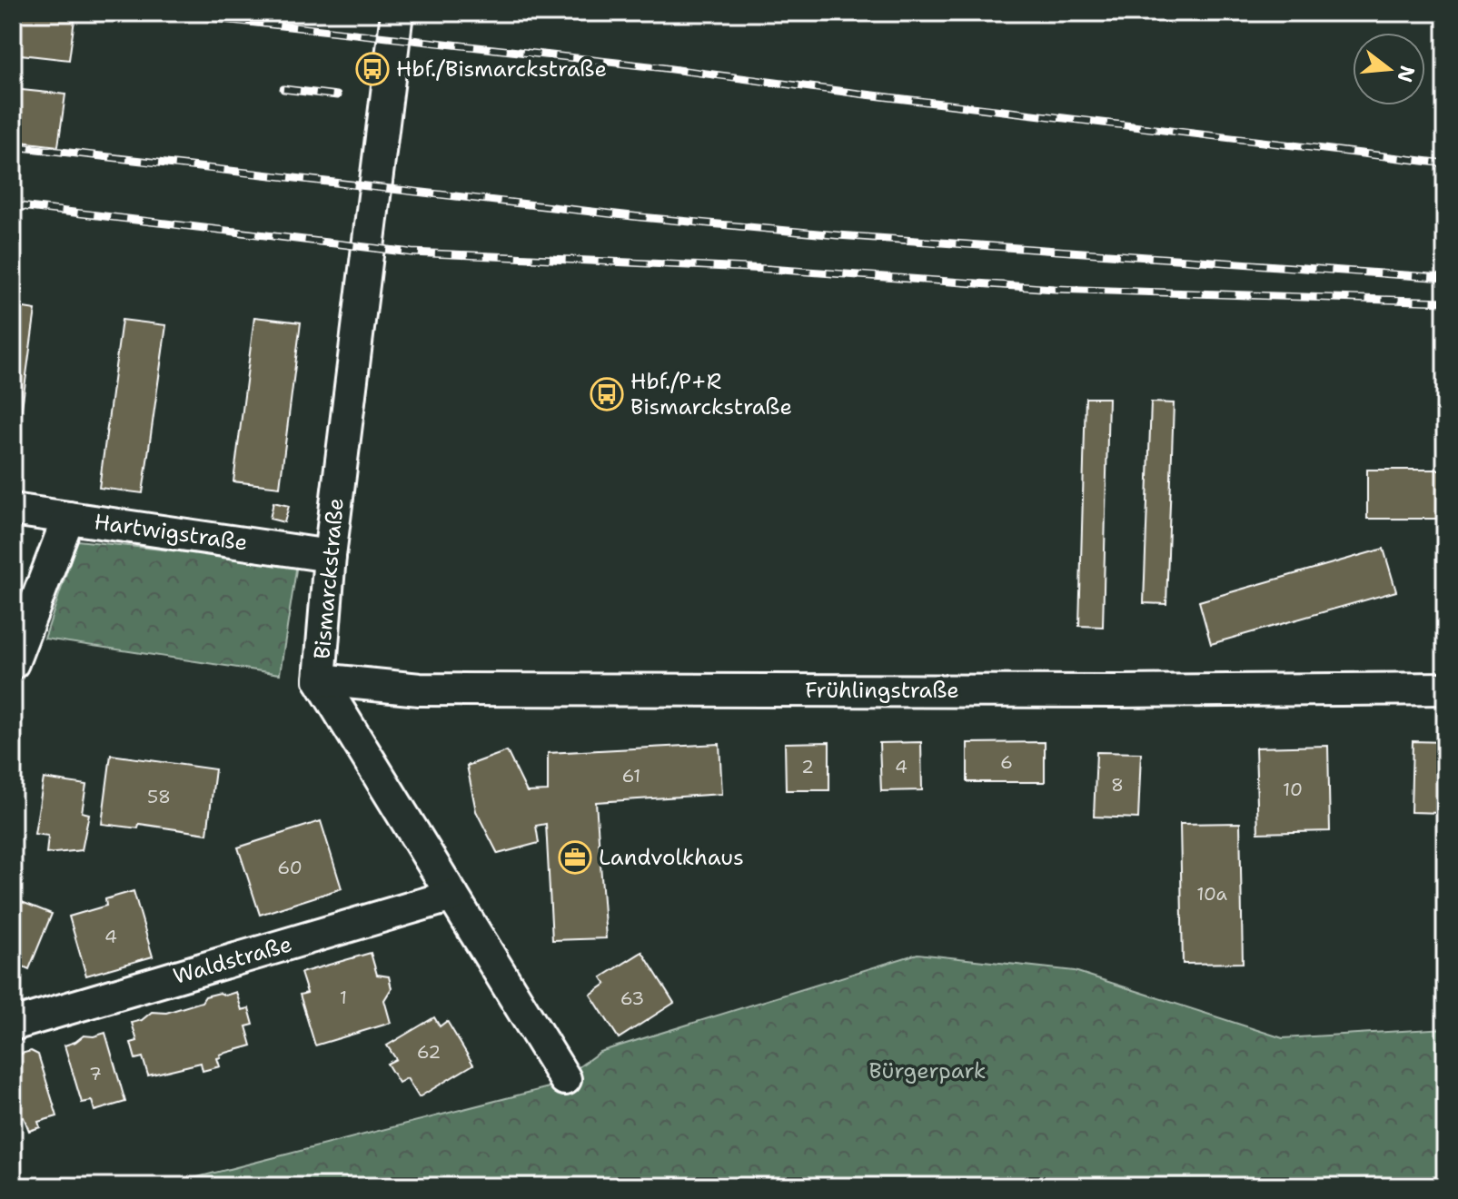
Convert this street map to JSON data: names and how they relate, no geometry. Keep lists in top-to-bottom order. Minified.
{"streets":{"street":["Hartwigstraße","Bismarckstraße","Frühlingstraße","Waldstraße"]},"crossings":[["Hartwigstraße","Bismarckstraße"],["Bismarckstraße","Frühlingstraße"],["Bismarckstraße","Waldstraße"]],"parks":["Bürgerpark"],"places":{"bus stop":["Hbf./Bismarckstraße","Hbf./P+R Bismarckstraße"],"office":["Landvolkhaus"]},"house_numbers":["6","2","4","61","8","10","58","60","10a","4","1","63","62","7"],"north":"right"}
